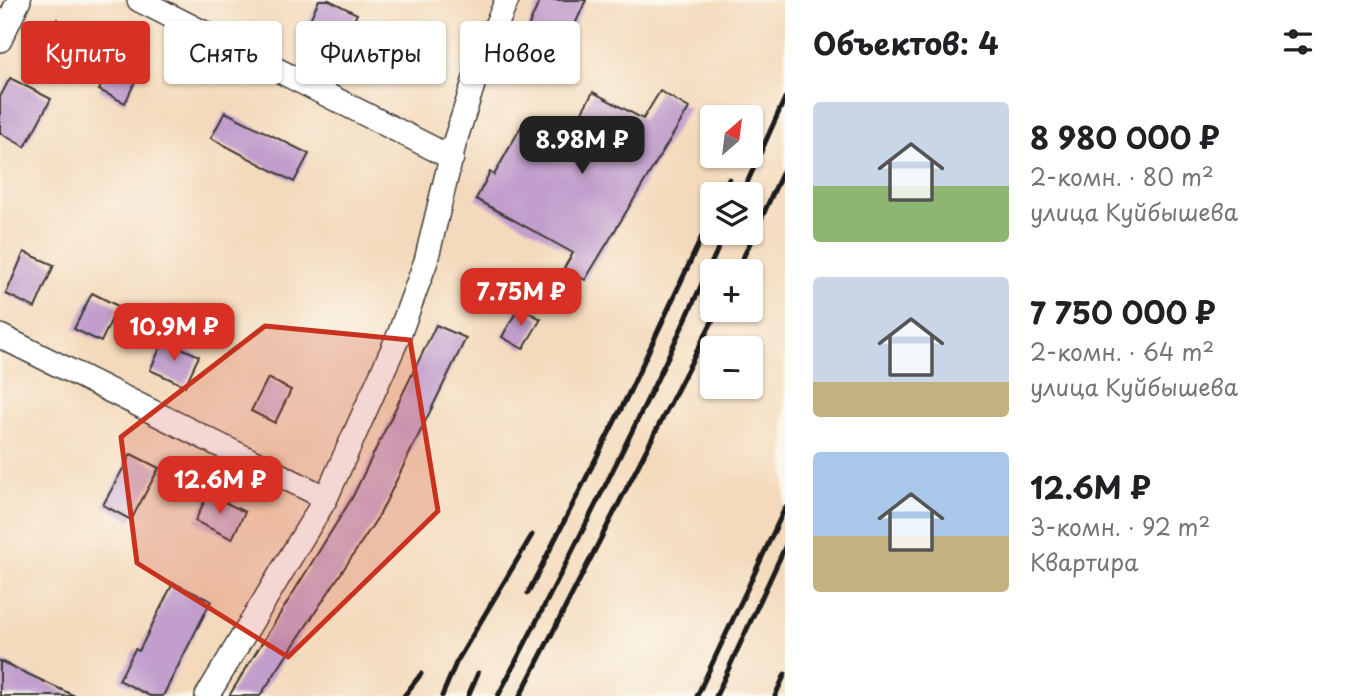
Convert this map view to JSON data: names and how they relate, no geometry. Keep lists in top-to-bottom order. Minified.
{"north":"top right","page":{"heading":"Объектов: 4","chip":["Купить","Снять","Фильтры","Новое"],"list":[{"name":"8 980 000 ₽","note":"2-комн. · 80 m² · улица Куйбышева"},{"name":"7 750 000 ₽","note":"2-комн. · 64 m² · улица Куйбышева"},{"name":"12.6M ₽","note":"3-комн. · 92 m² · Квартира"}],"map_buttons":["+","−"],"price":["8.98M ₽","7.75M ₽","10.9M ₽","12.6M ₽"]}}
